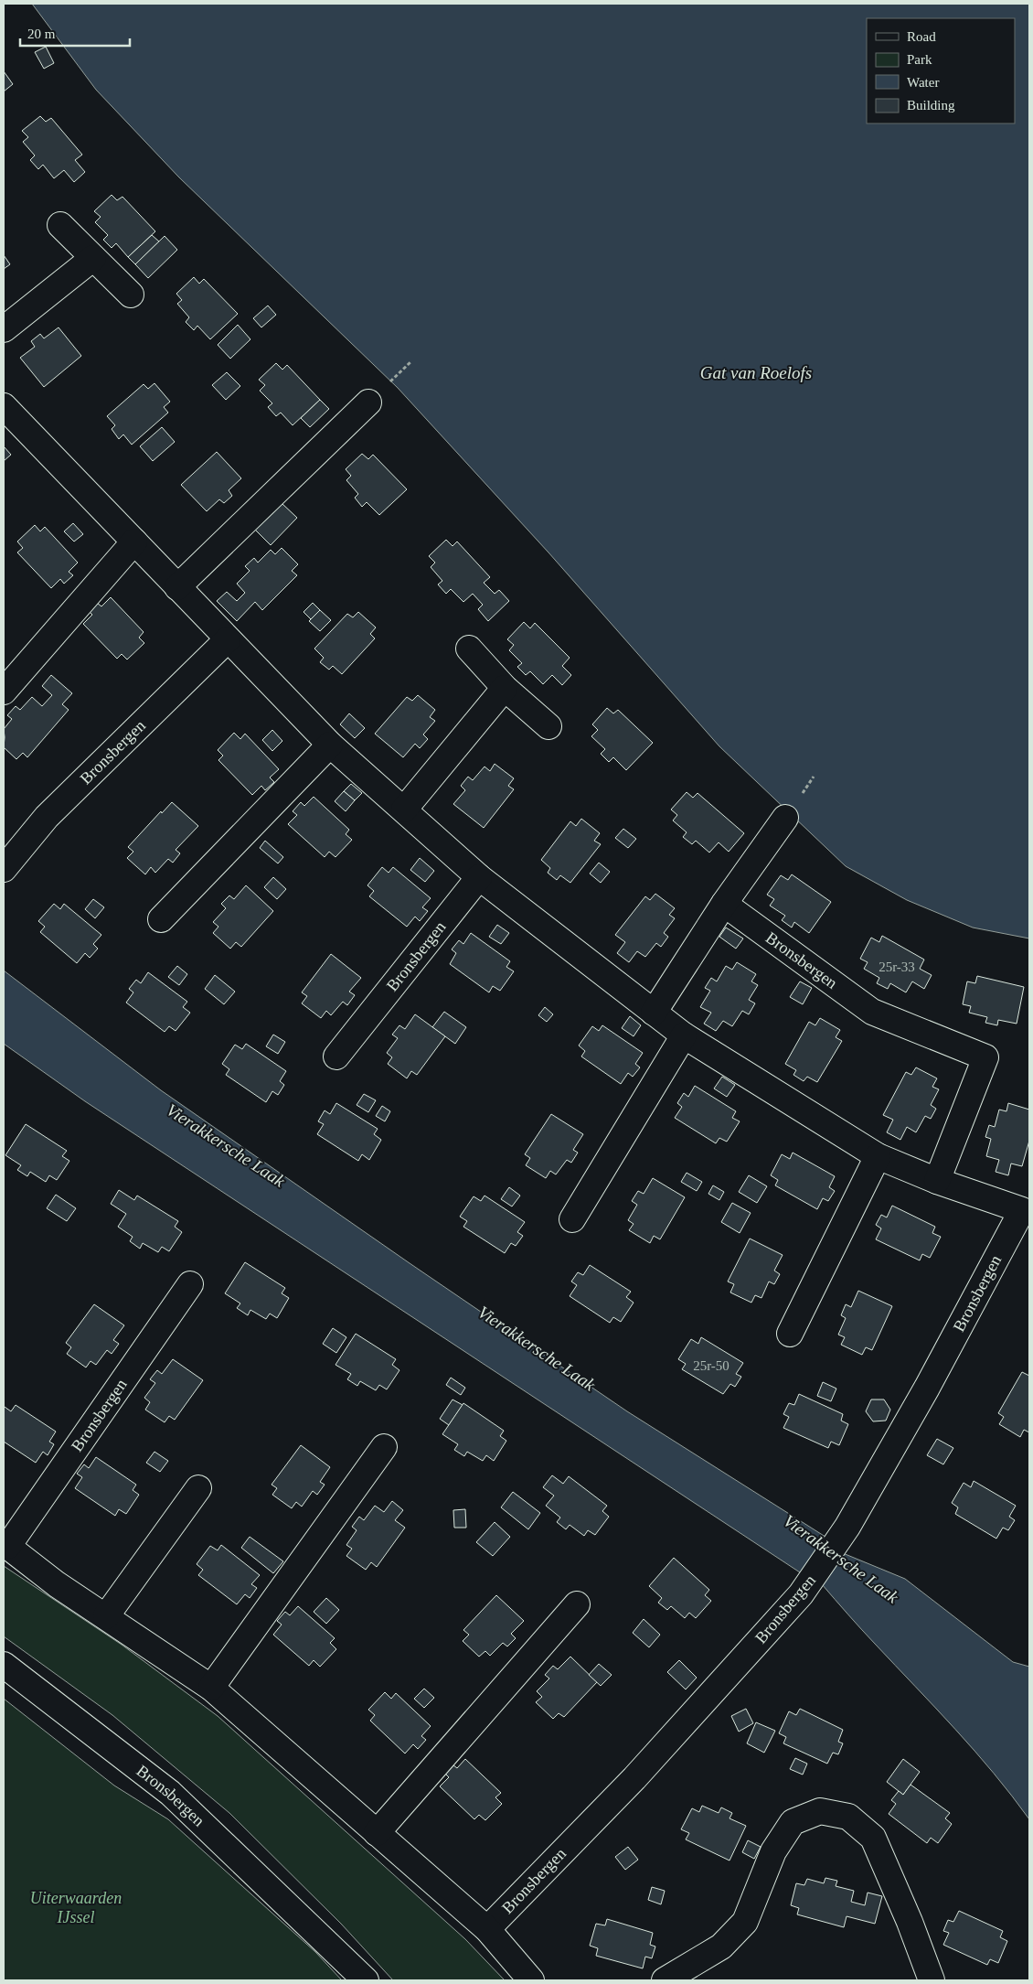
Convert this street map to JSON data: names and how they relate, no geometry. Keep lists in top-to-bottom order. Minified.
{"streets":{"street":["Bronsbergen"]},"water":["Gat van Roelofs","Vierakkersche Laak"],"parks":["Uiterwaarden IJssel"],"house_numbers":["25r-33","25r-50"],"legend":["Road","Park","Water","Building"],"scale_bar":"20 m"}
